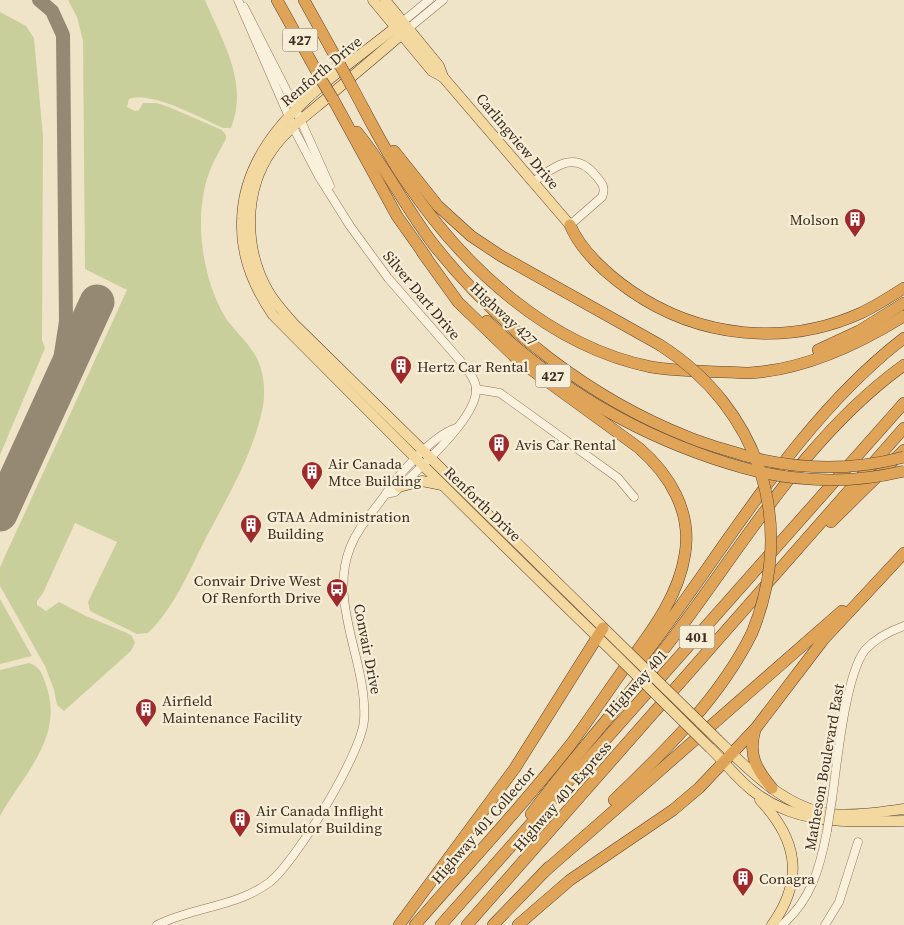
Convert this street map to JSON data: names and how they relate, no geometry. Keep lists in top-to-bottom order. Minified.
{"streets":{"highway":["427","Highway 427","401","Highway 401","Highway 401 Express","Highway 401 Collector"],"main road":["Renforth Drive","Carlingview Drive"],"street":["Silver Dart Drive","Convair Drive","Matheson Boulevard East"]},"crossings":[["Renforth Drive","Carlingview Drive"],["Renforth Drive","Silver Dart Drive"],["Renforth Drive","Convair Drive"],["Silver Dart Drive","Convair Drive"],["401","Highway 401"],["401","Highway 401 Express"]],"places":{"building":["Molson","Hertz Car Rental","Avis Car Rental","Air Canada Mtce Building","GTAA Administration Building","Airfield Maintenance Facility","Air Canada Inflight Simulator Building","Conagra"],"bus stop":["Convair Drive West Of Renforth Drive"]}}
